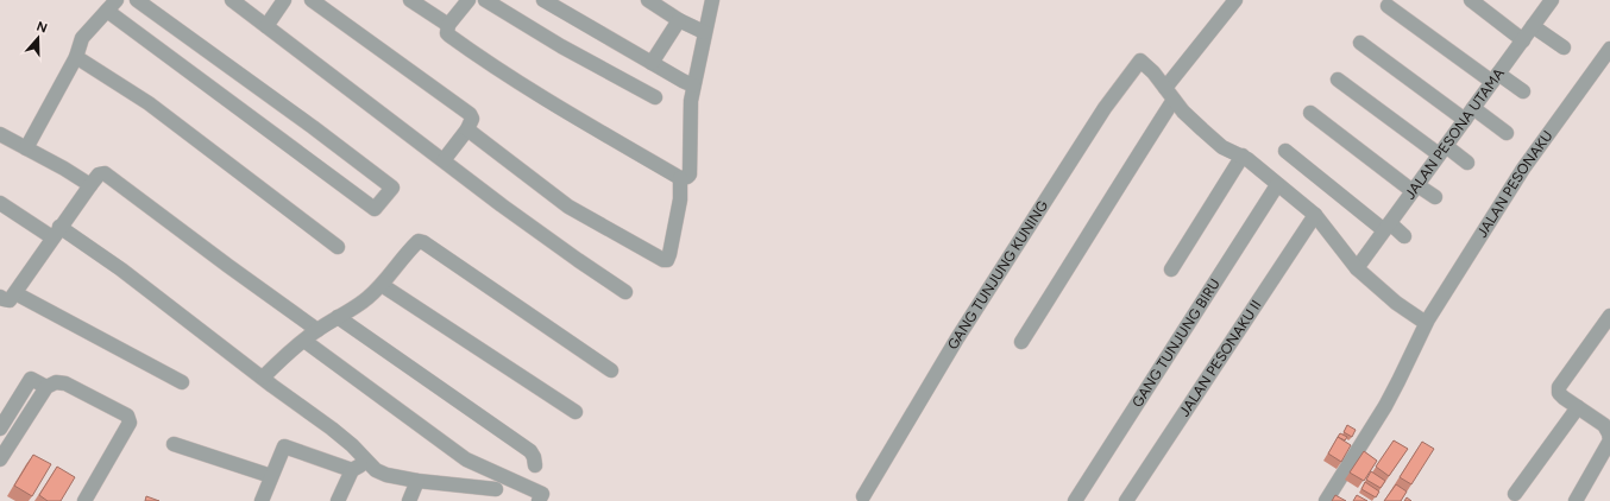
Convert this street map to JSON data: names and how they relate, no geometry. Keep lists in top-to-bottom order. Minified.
{"streets":{"street":["JALAN PESONA UTAMA","JALAN PESONAKU","GANG TUNJUNG KUNING","GANG TUNJUNG BIRU","JALAN PESONAKU II"]},"north":"top"}
